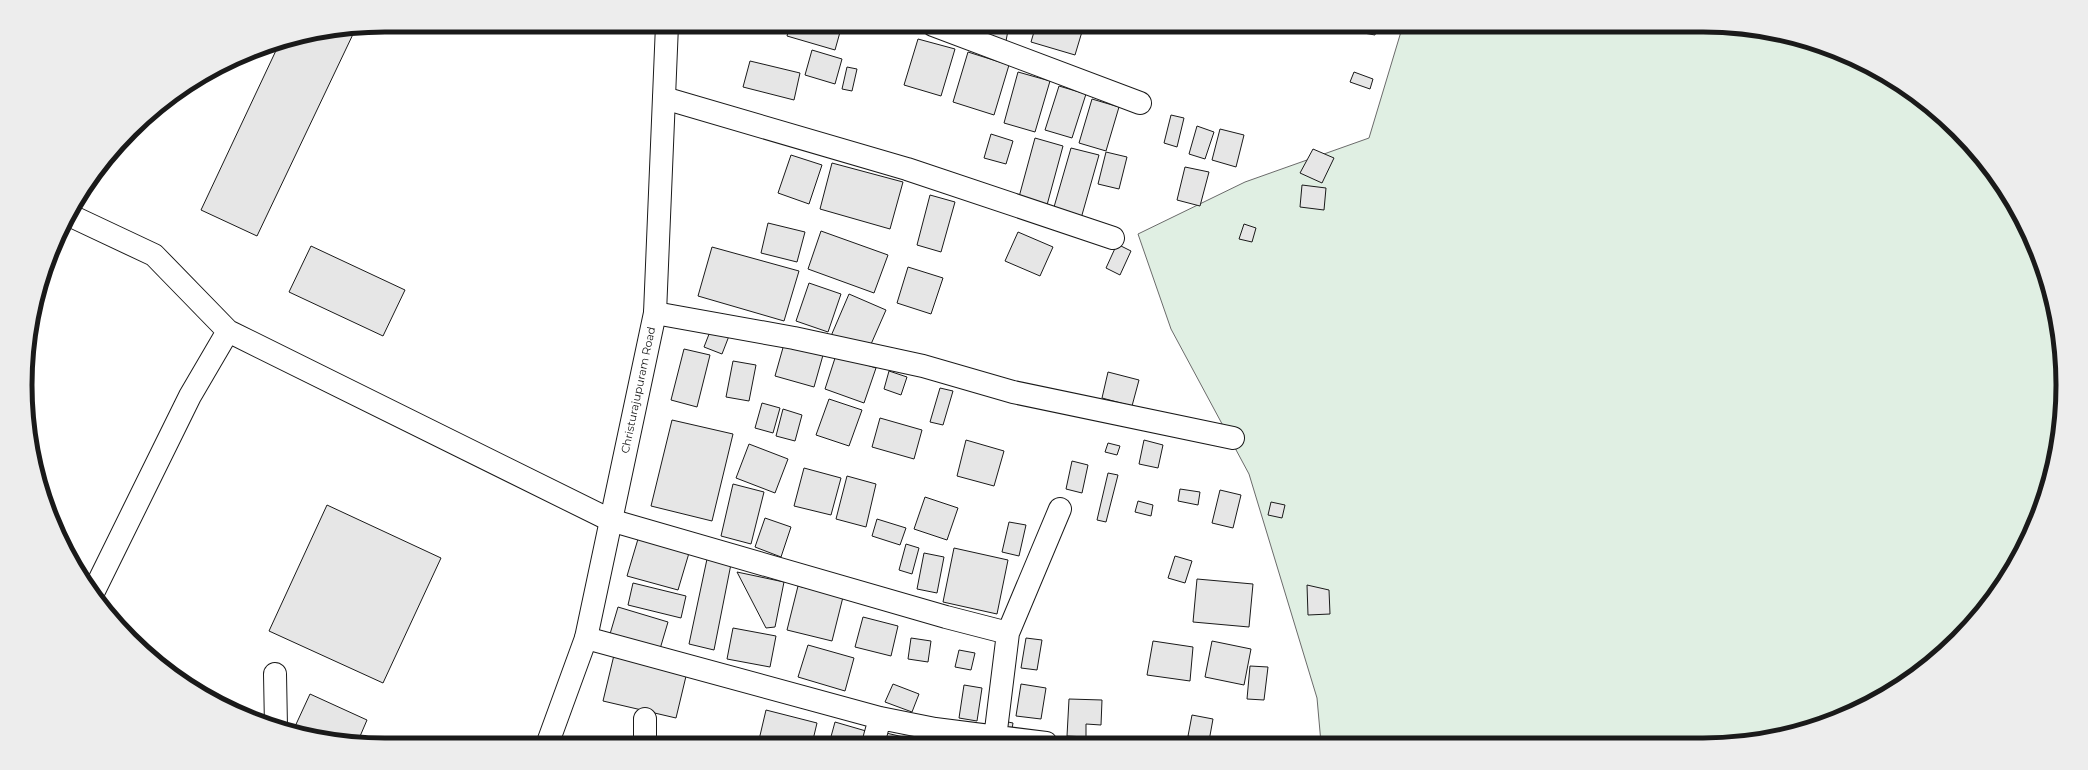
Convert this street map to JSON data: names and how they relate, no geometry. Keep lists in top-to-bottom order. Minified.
{"streets":{"street":["Christurajupuram Road"]}}
